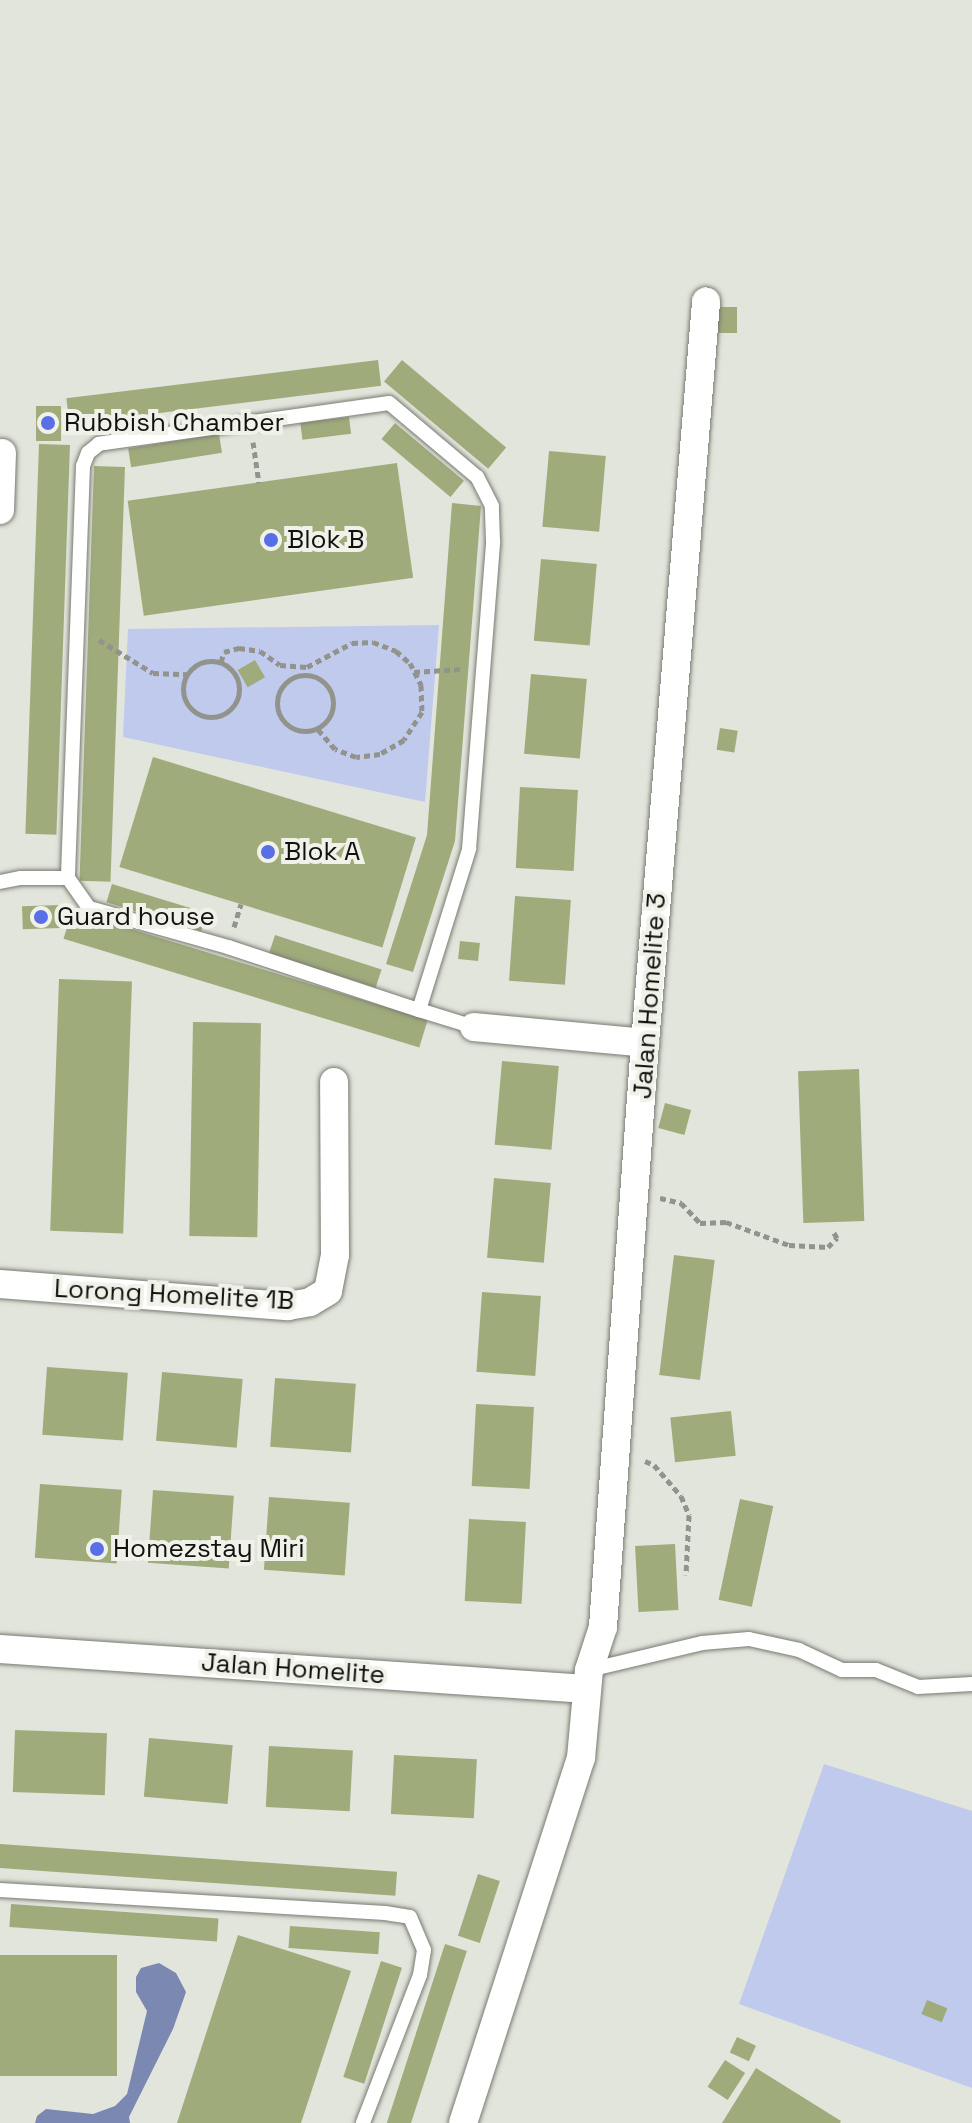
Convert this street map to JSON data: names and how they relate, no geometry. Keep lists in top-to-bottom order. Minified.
{"streets":{"street":["Jalan Homelite 3","Lorong Homelite 1B","Jalan Homelite"]},"crossings":[["Jalan Homelite 3","Jalan Homelite"]],"places":["Rubbish Chamber","Blok B","Blok A","Guard house","Homezstay Miri"]}
